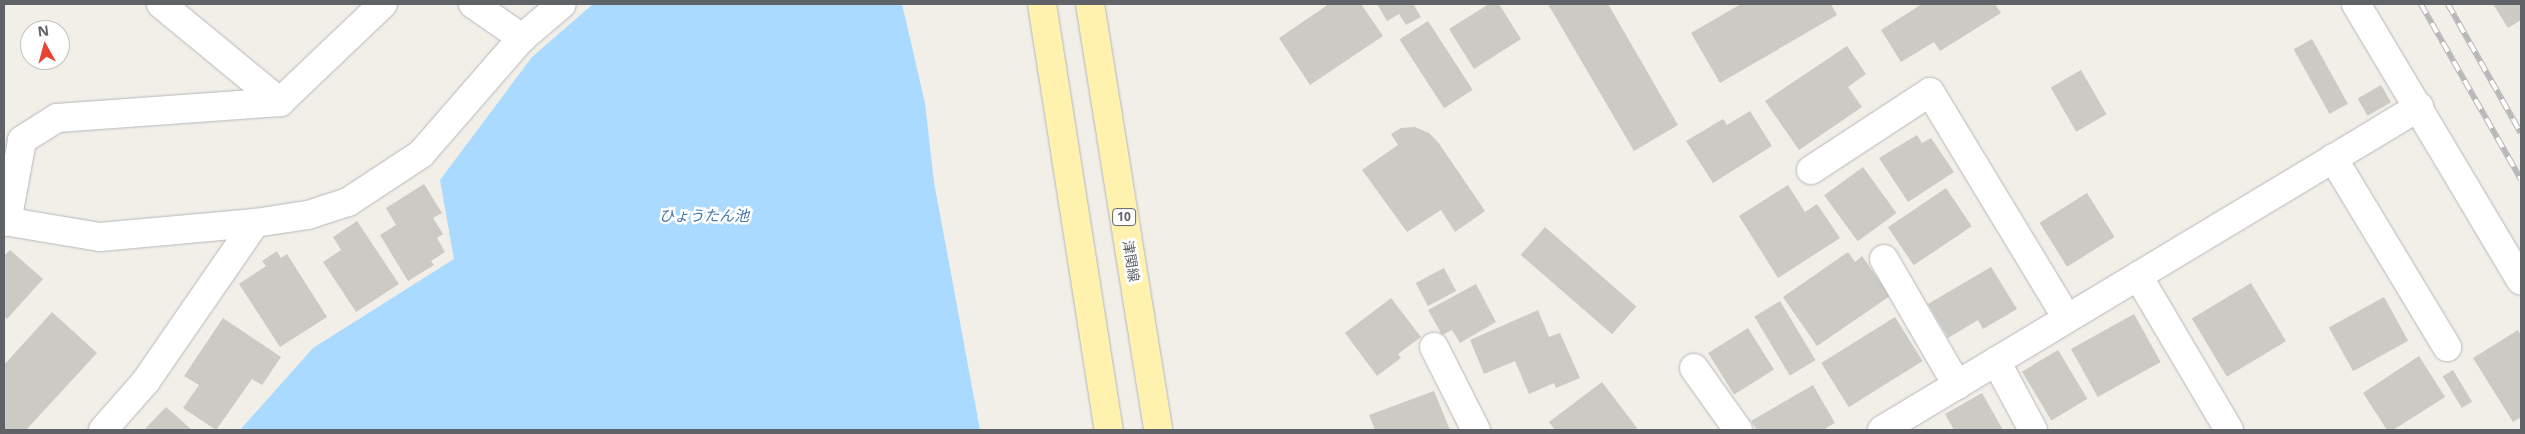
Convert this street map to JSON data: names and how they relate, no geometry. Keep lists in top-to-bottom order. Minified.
{"streets":{"main road":["10","津関線"]},"water":["ひょうたん池"],"north":"top"}
